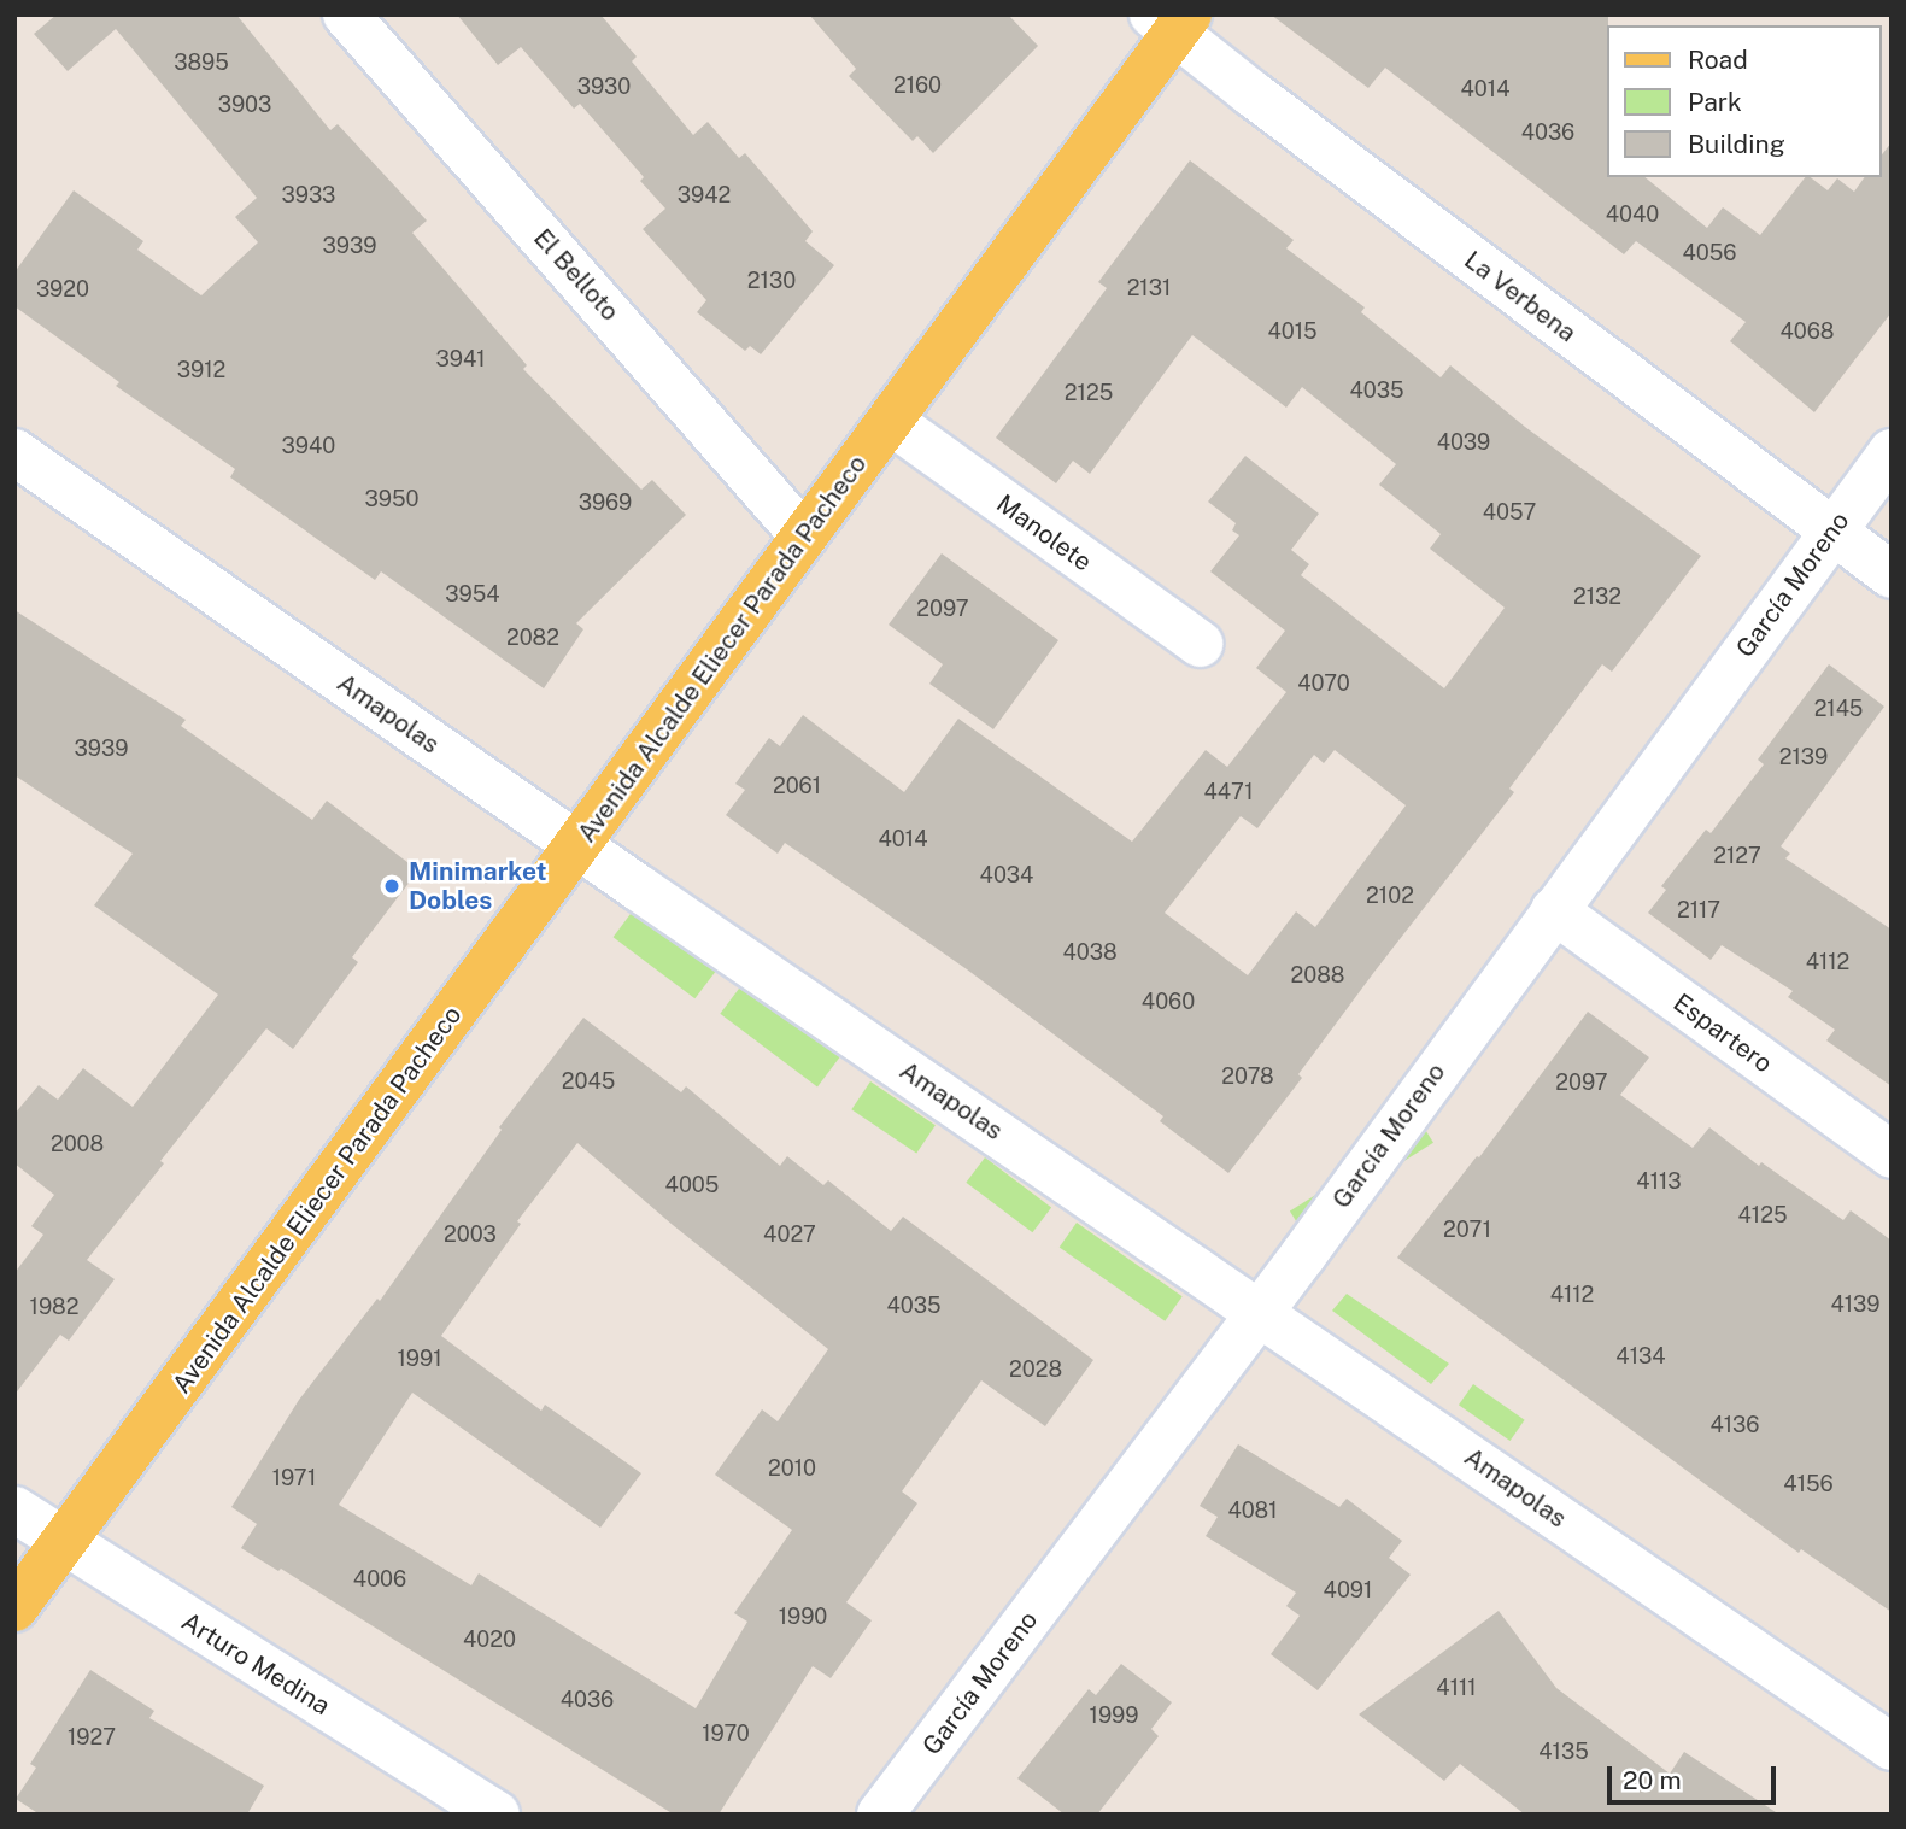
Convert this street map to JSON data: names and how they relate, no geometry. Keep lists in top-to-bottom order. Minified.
{"streets":{"main road":["Avenida Alcalde Eliecer Parada Pacheco"],"street":["El Belloto","La Verbena","Manolete","García Moreno","Amapolas","Espartero","Arturo Medina"]},"crossings":[["El Belloto","Avenida Alcalde Eliecer Parada Pacheco"],["La Verbena","García Moreno"],["La Verbena","Avenida Alcalde Eliecer Parada Pacheco"],["Manolete","Avenida Alcalde Eliecer Parada Pacheco"],["García Moreno","Amapolas"],["García Moreno","Espartero"],["Avenida Alcalde Eliecer Parada Pacheco","Amapolas"],["Avenida Alcalde Eliecer Parada Pacheco","Arturo Medina"]],"places":["Minimarket Dobles"],"house_numbers":["3895","2160","3930","4014","3903","4036","3933","3942","4040","3939","4056","2130","2131","3920","4015","4068","3941","3912","4035","2125","4039","3940","3950","3969","4057","3954","2132","2097","2082","4070","2145","3939","2139","2061","4471","4014","2127","4034","2102","2117","4038","4112","2088","4060","2078","2045","2097","2008","4113","4005","4125","2071","2003","4027","4112","4139","4035","1982","4134","1991","2028","4136","2010","1971","4156","4081","4006","4091","1990","4020","4111","4036","1999","1970","1927","4135"],"legend":["Road","Park","Building"],"scale_bar":"20 m"}
